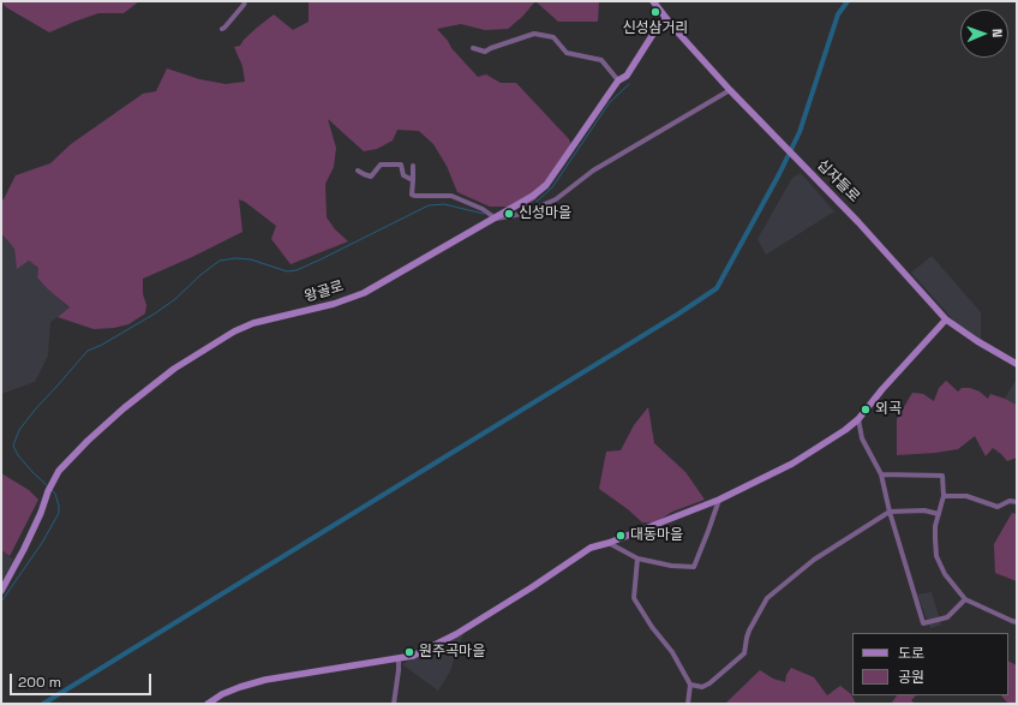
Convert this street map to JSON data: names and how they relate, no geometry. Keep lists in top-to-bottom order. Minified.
{"streets":{"street":["십자들로","왕골로"]},"crossings":[["십자들로","왕골로"]],"places":["신성삼거리","신성마을","외곡","대동마을","원주곡마을"],"legend":["도로","공원"],"scale_bar":"200 m","north":"right"}
